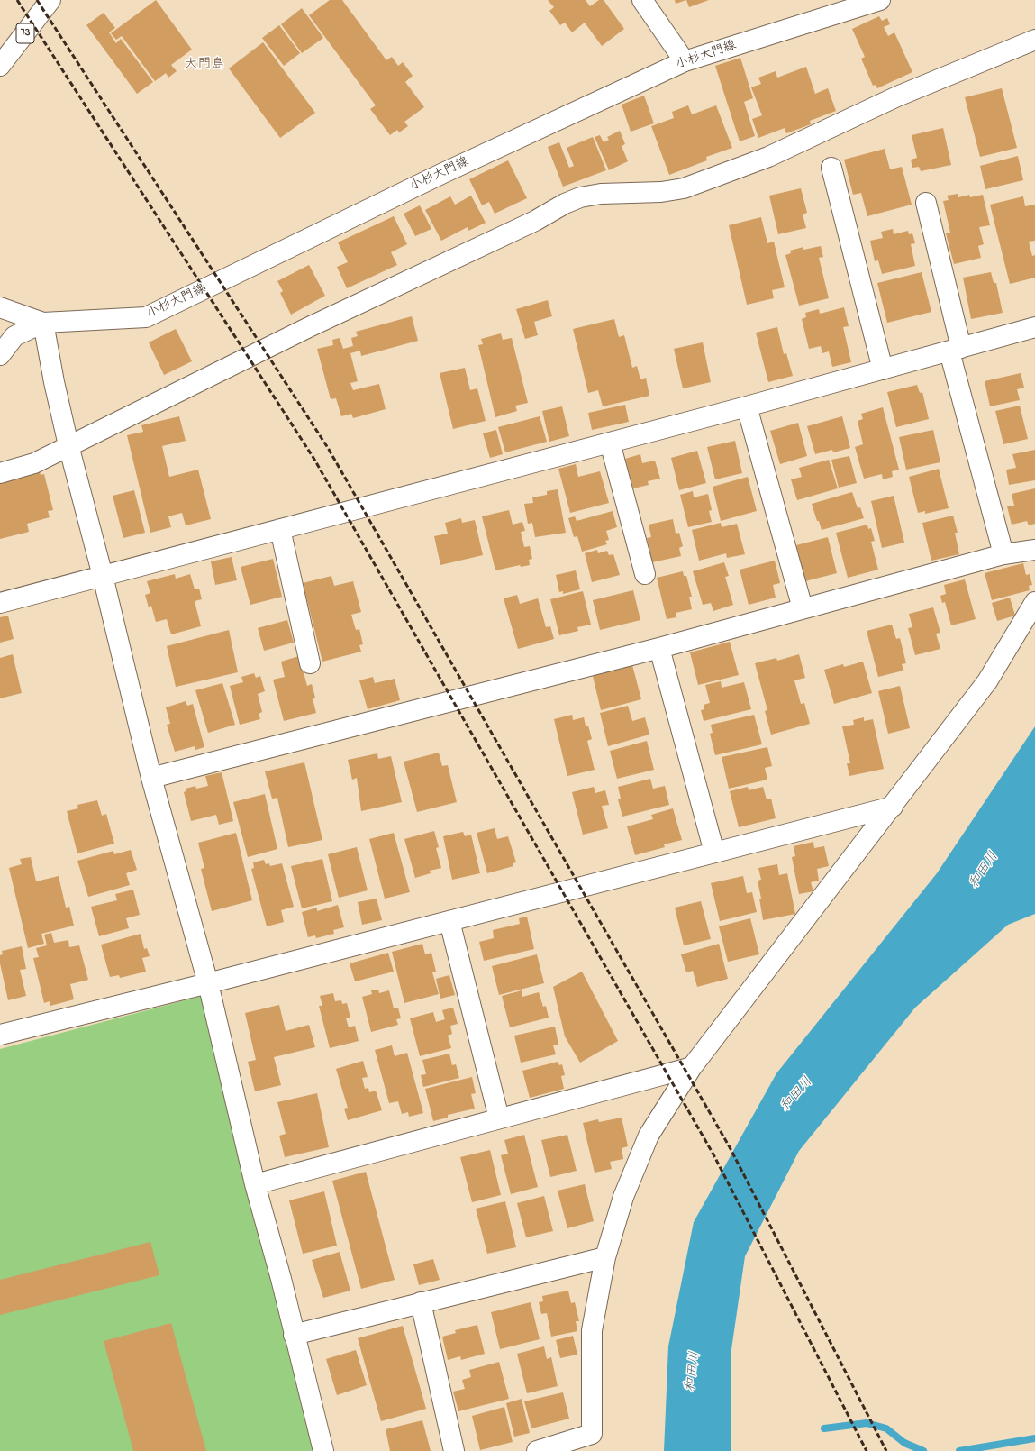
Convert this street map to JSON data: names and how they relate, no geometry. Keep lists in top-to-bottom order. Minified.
{"streets":{"street":["73","小杉大門線"]},"districts":["大門島"],"water":["和田川"]}
